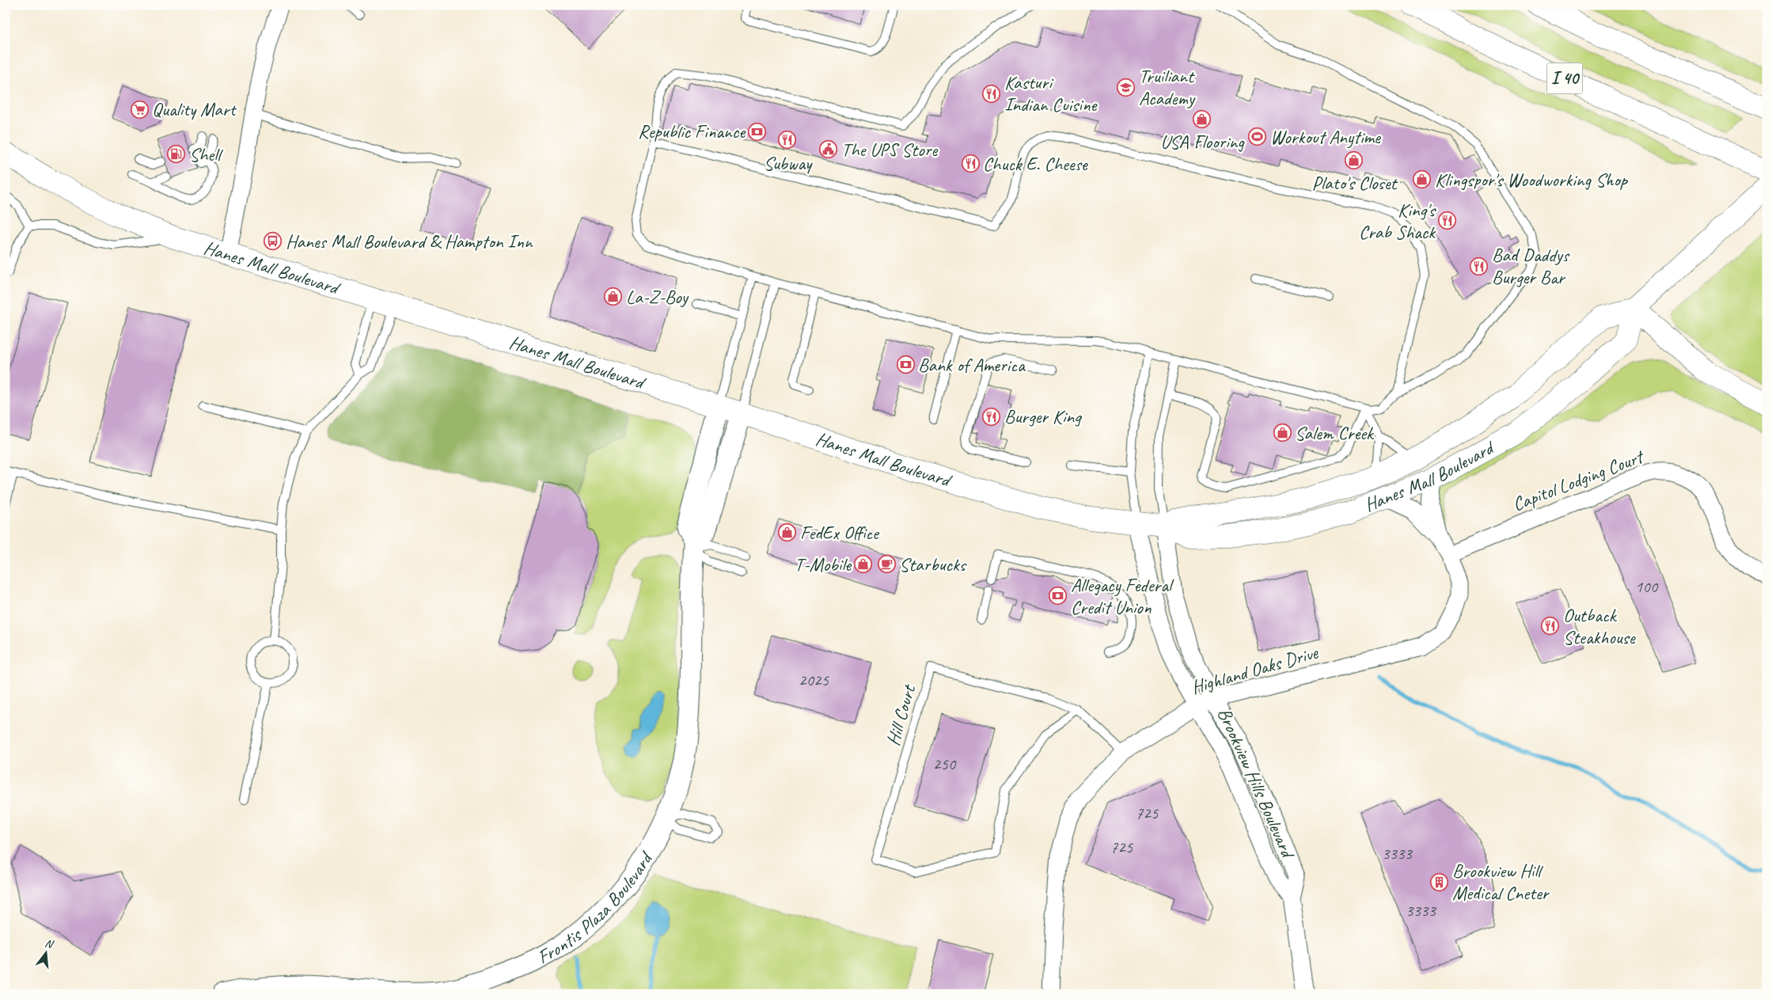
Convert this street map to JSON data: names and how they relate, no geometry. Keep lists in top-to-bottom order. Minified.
{"streets":{"main road":["I 40","Hanes Mall Boulevard"],"street":["Capitol Lodging Court","Highland Oaks Drive","Brookview Hills Boulevard","Frontis Plaza Boulevard"],"lane":["Hill Court"]},"crossings":[["Hanes Mall Boulevard","Highland Oaks Drive"],["Hanes Mall Boulevard","Brookview Hills Boulevard"],["Hanes Mall Boulevard","Frontis Plaza Boulevard"],["Capitol Lodging Court","Highland Oaks Drive"],["Highland Oaks Drive","Hill Court"],["Highland Oaks Drive","Brookview Hills Boulevard"]],"places":{"school or university":["Truiliant Academy"],"restaurant":["Kasturi Indian Cuisine","Subway","Chuck E. Cheese","King's Crab Shack","Bad Daddys Burger Bar","Burger King","Outback Steakhouse"],"supermarket":["Quality Mart"],"shop":["USA Flooring","Plato's Closet","Klingspor's Woodworking Shop","La-Z-Boy","Salem Creek","FedEx Office","T-Mobile"],"bank":["Republic Finance","Bank of America","Allegacy Federal Credit Union"],"sports":["Workout Anytime"],"public building":["The UPS Store"],"fuel station":["Shell"],"bus stop":["Hanes Mall Boulevard & Hampton Inn"],"cafe":["Starbucks"],"building":["Brookview Hill Medical Cneter"]},"house_numbers":["100","2025","250","725","725","3333","3333"],"north":"top"}
